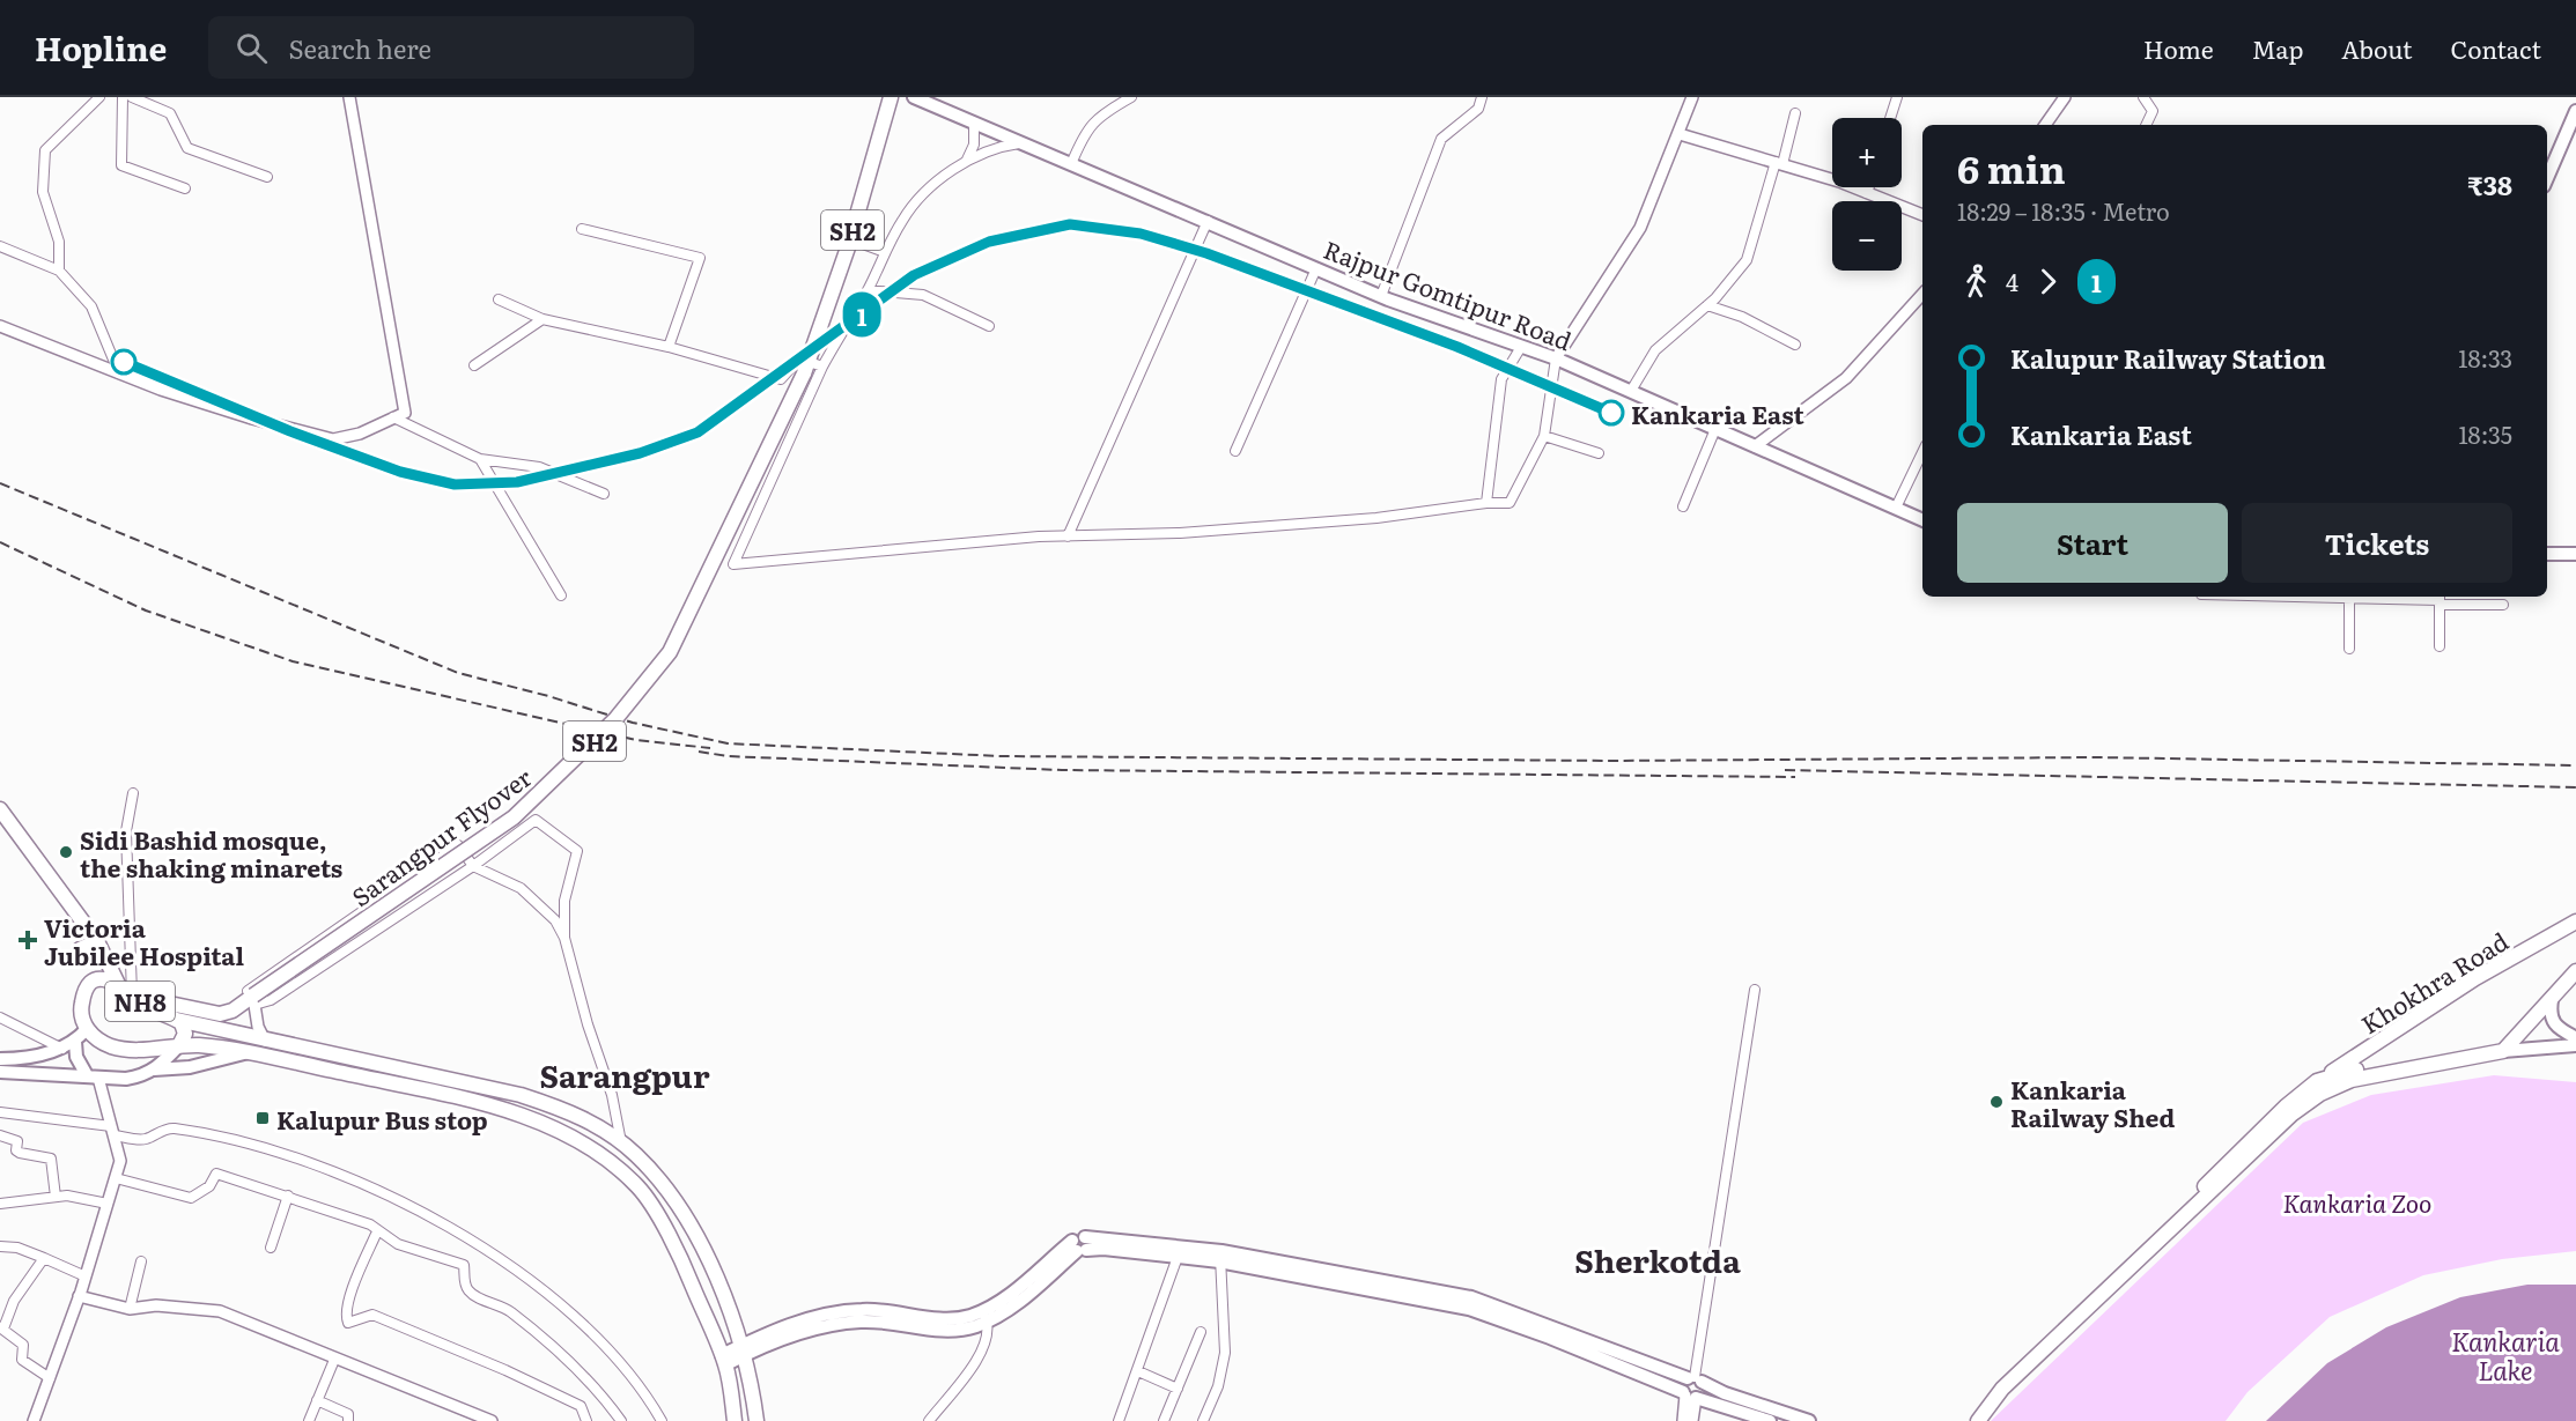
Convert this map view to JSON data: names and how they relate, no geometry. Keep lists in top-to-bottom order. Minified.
{"streets":{"main road":["SH2","Rajpur Gomtipur Road","Sarangpur Flyover","Khokhra Road","NH8"]},"crossings":[["SH2","Sarangpur Flyover"]],"districts":["Sarangpur","Sherkotda"],"water":["Kankaria Lake"],"parks":["Kankaria Zoo"],"places":{"other":["Kankaria East","Sidi Bashid mosque, the shaking minarets","Kankaria Railway Shed"],"health":["Victoria Jubilee Hospital"],"transit":["Kalupur Bus stop"]},"lines":["metro line 1"],"page":{"header":"Hopline","search":"Search here","nav":["Home","Map","About","Contact"],"on_map":"1","map_buttons":["+","−"],"heading":["6 min","18:29 – 18:35 · Metro","₹38"],"legs":["4","1"],"list":[{"name":"Kalupur Railway Station","value":"18:33"},{"name":"Kankaria East","value":"18:35"}],"buttons":["Start","Tickets"]}}
